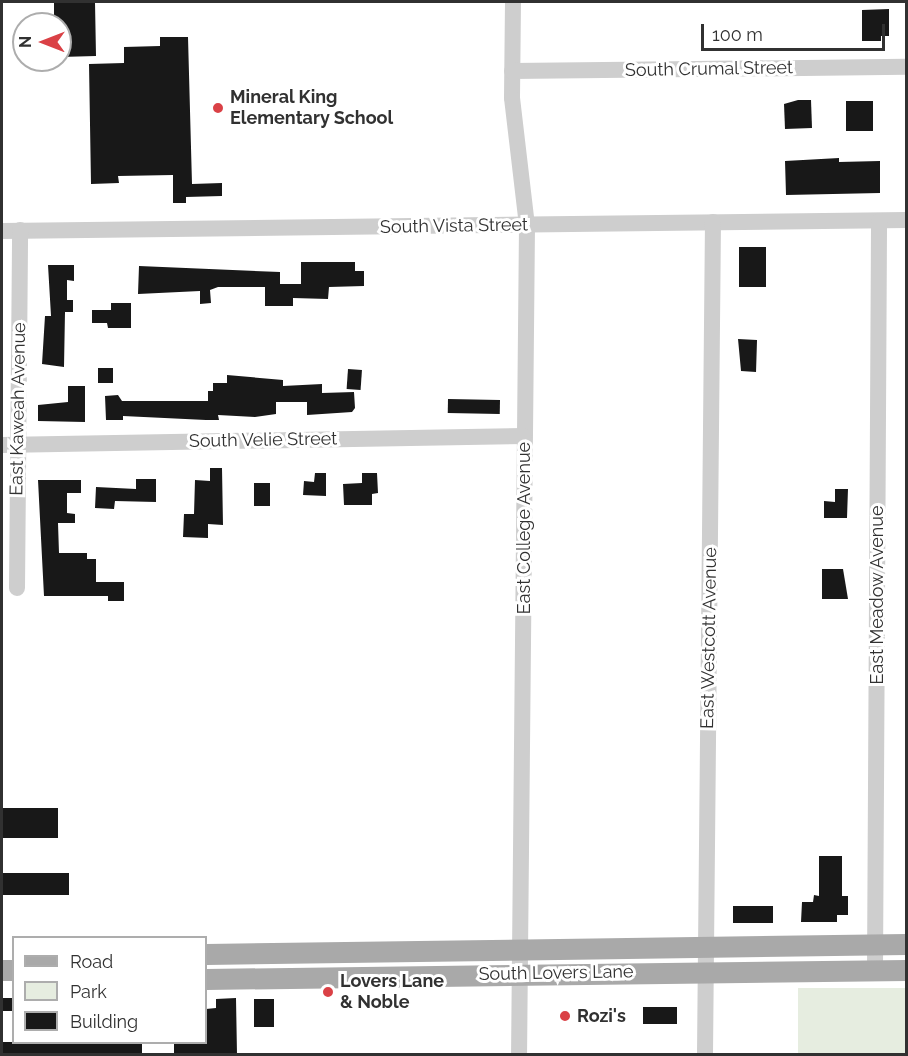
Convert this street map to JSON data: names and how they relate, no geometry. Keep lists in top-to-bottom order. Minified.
{"streets":{"main road":["South Lovers Lane"],"street":["South Crumal Street","South Vista Street","East Kaweah Avenue","South Velie Street","East College Avenue","East Meadow Avenue","East Westcott Avenue"]},"crossings":[["South Crumal Street","East College Avenue"],["South Vista Street","East Kaweah Avenue"],["South Vista Street","East College Avenue"],["South Vista Street","East Meadow Avenue"],["South Vista Street","East Westcott Avenue"],["East Kaweah Avenue","South Velie Street"],["South Velie Street","East College Avenue"],["East College Avenue","South Lovers Lane"],["East Meadow Avenue","South Lovers Lane"],["East Westcott Avenue","South Lovers Lane"]],"places":["Mineral King Elementary School","Lovers Lane & Noble","Rozi's"],"legend":["Road","Park","Building"],"scale_bar":"100 m","north":"left"}
